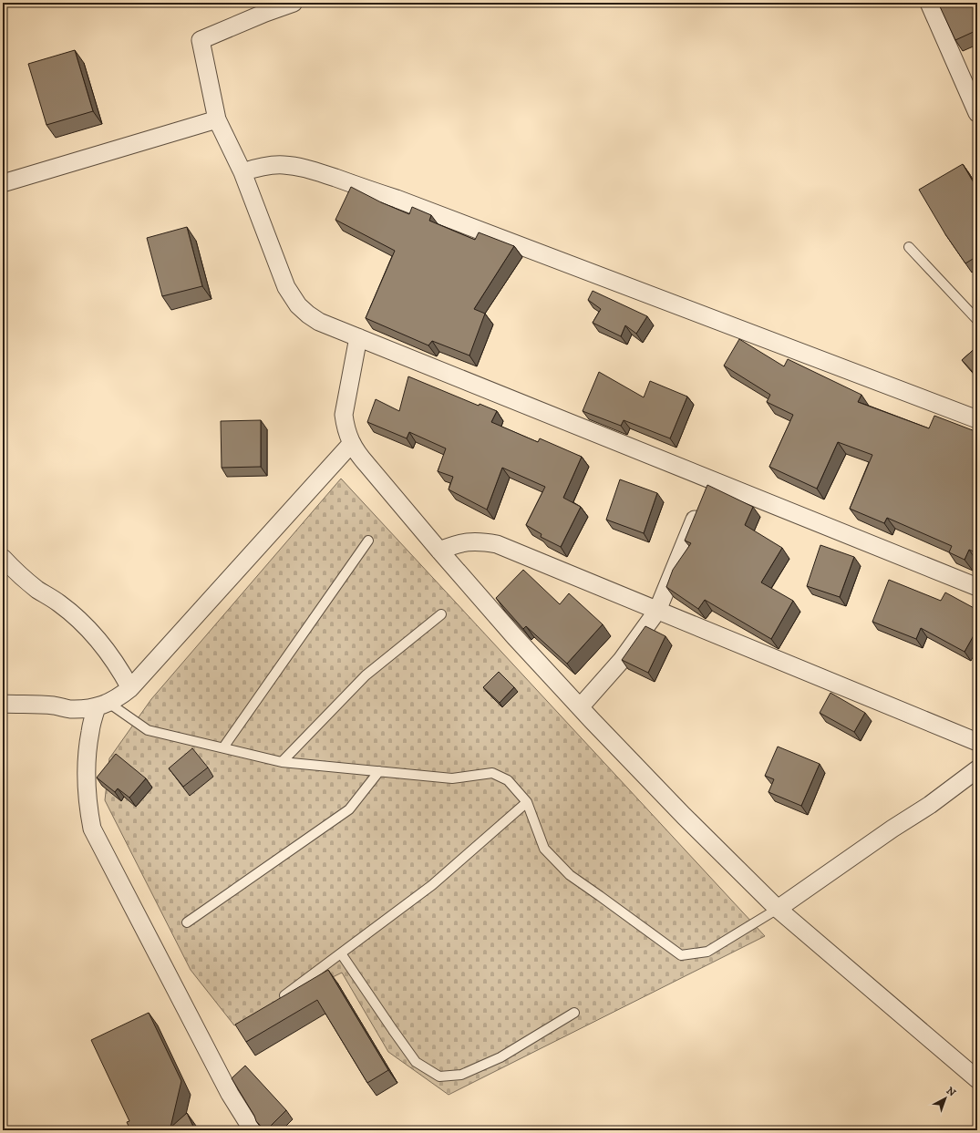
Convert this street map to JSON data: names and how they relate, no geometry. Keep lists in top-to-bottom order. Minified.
{"north":"top right"}
